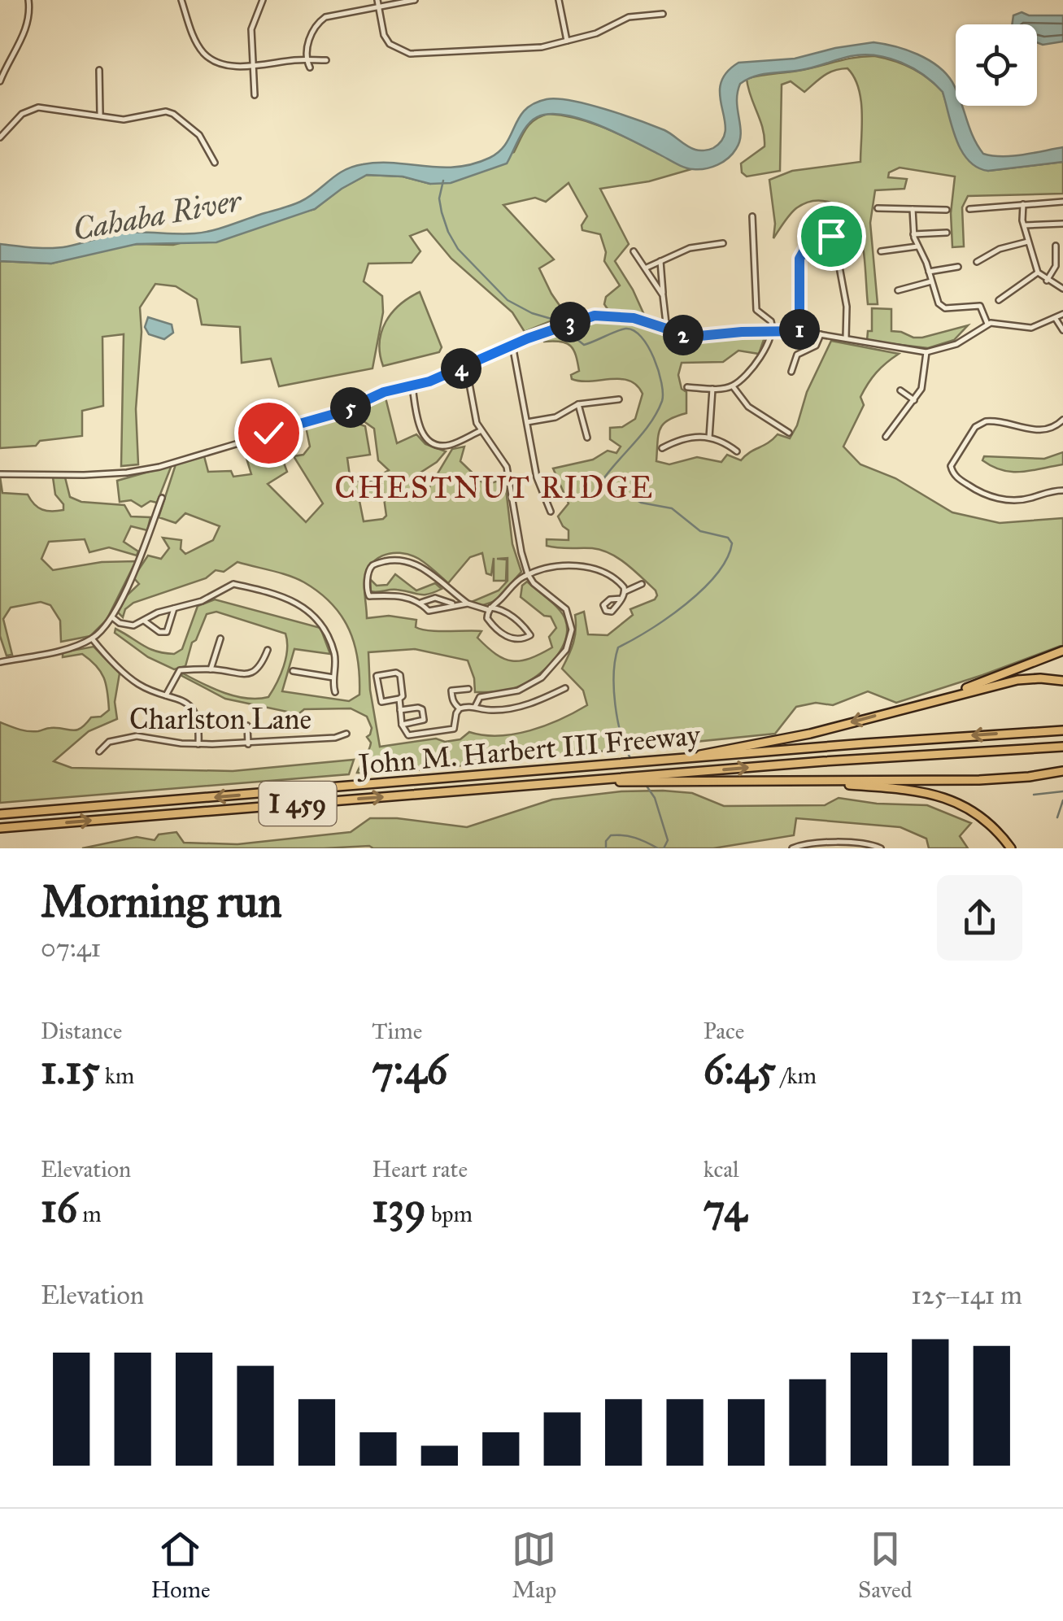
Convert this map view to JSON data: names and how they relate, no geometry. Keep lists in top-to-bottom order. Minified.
{"streets":{"highway":["John M. Harbert III Freeway","I 459"],"street":["Charlston Lane"]},"districts":["CHESTNUT RIDGE"],"water":["Cahaba River"],"page":{"pins":["3","1","2","4","5"],"heading":["Morning run","07:41"],"stats":[["Distance","1.15 km"],["Time","7:46"],["Pace","6:45 /km"],["Elevation","16 m"],["Heart rate","139 bpm"],["kcal","74"]],"chart":["Elevation","125–141 m"],"tabs":["Home","Map","Saved"]}}
